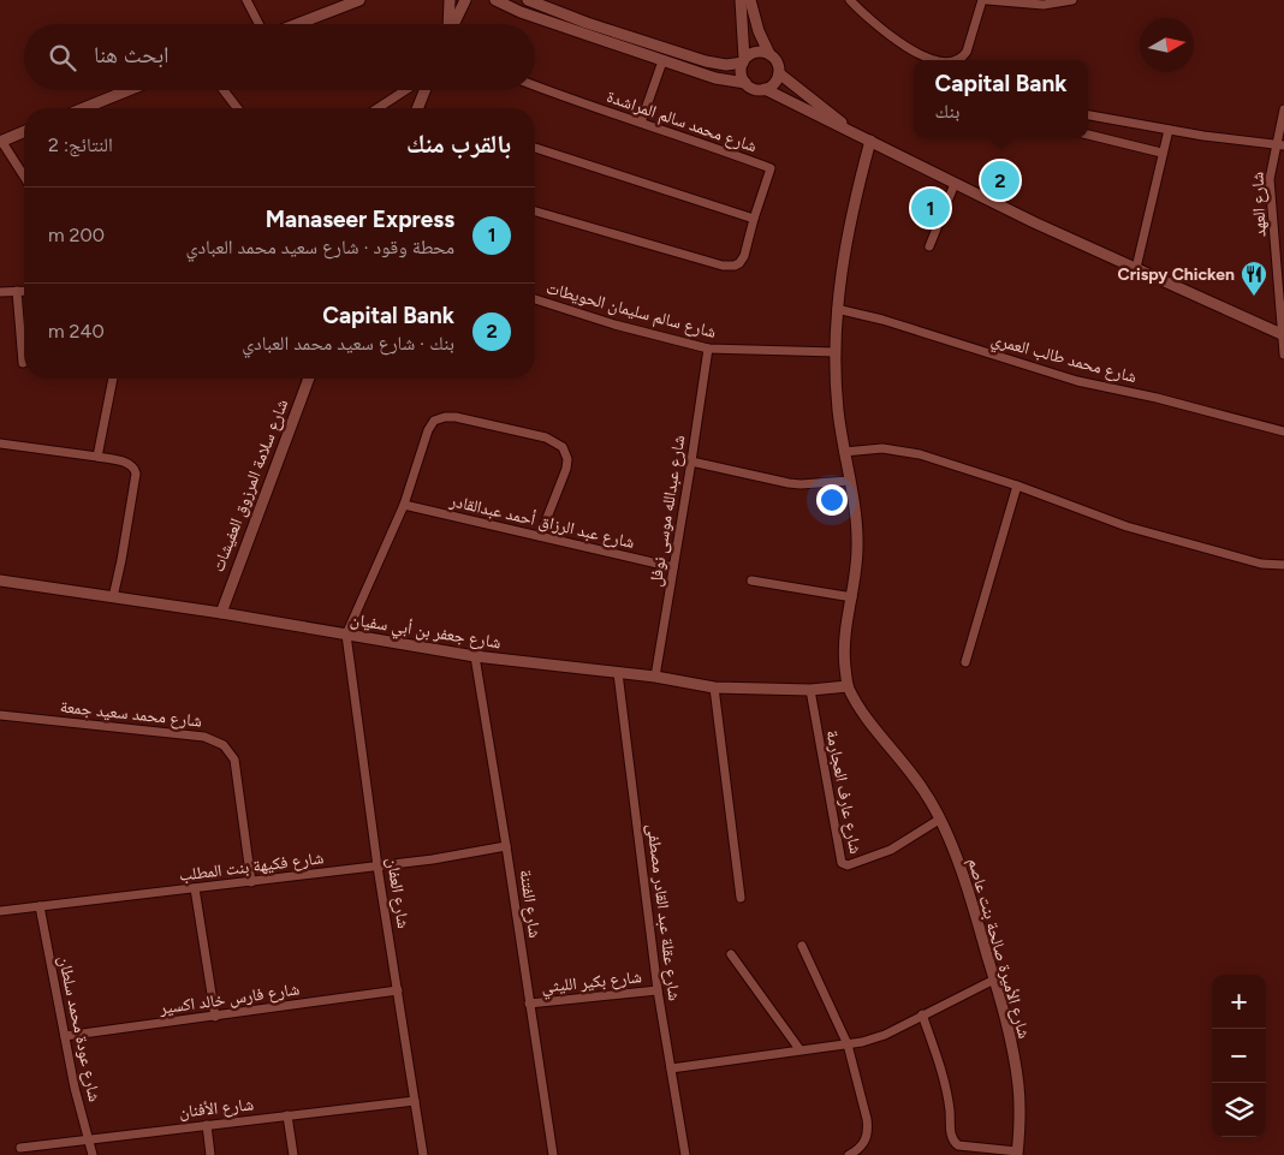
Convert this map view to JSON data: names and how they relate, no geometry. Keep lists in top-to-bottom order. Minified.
{"streets":{"street":["شارع محمد سالم المراشدة","شارع العهد","شارع سالم سليمان الحويطات","شارع محمد طالب العمري","شارع سلامة المرزوق العفيشات","شارع عبدالله موسى نوفل","شارع عبد الرزاق أحمد عبدالقادر","شارع جعفر بن أبي سفيان","شارع محمد سعيد جمعة","شارع عارف العجارمة","شارع فكيهة بنت المطلب","شارع العفان","شارع الفتنة","شارع عقلة عبد القادر مصطفى","شارع الأميرة صالحة بنت عاصم","شارع بكير الليثي","شارع فارس خالد اكسير","شارع عودة محمد سلطان","شارع الأفنان"]},"crossings":[["شارع سالم سليمان الحويطات","شارع عبدالله موسى نوفل"],["شارع سالم سليمان الحويطات","شارع الأميرة صالحة بنت عاصم"],["شارع محمد طالب العمري","شارع الأميرة صالحة بنت عاصم"],["شارع سلامة المرزوق العفيشات","شارع جعفر بن أبي سفيان"],["شارع عبدالله موسى نوفل","شارع عبد الرزاق أحمد عبدالقادر"],["شارع عبدالله موسى نوفل","شارع جعفر بن أبي سفيان"],["شارع جعفر بن أبي سفيان","شارع عارف العجارمة"],["شارع جعفر بن أبي سفيان","شارع العفان"],["شارع جعفر بن أبي سفيان","شارع الفتنة"],["شارع جعفر بن أبي سفيان","شارع عقلة عبد القادر مصطفى"],["شارع جعفر بن أبي سفيان","شارع الأميرة صالحة بنت عاصم"],["شارع محمد سعيد جمعة","شارع فكيهة بنت المطلب"],["شارع عارف العجارمة","شارع الأميرة صالحة بنت عاصم"],["شارع فكيهة بنت المطلب","شارع العفان"],["شارع فكيهة بنت المطلب","شارع الفتنة"],["شارع فكيهة بنت المطلب","شارع عودة محمد سلطان"],["شارع العفان","شارع فارس خالد اكسير"],["شارع العفان","شارع الأفنان"],["شارع الفتنة","شارع بكير الليثي"],["شارع عقلة عبد القادر مصطفى","شارع بكير الليثي"],["شارع فارس خالد اكسير","شارع عودة محمد سلطان"],["شارع عودة محمد سلطان","شارع الأفنان"]],"places":{"restaurant":["Crispy Chicken"]},"north":"right","page":{"search":"ابحث هنا","popup":["Capital Bank","بنك"],"heading":["بالقرب منك","النتائج: 2"],"pins":["2","1"],"list":[{"mark":"1","name":"Manaseer Express","note":"محطة وقود · شارع سعيد محمد العبادي","value":"200 m"},{"mark":"2","name":"Capital Bank","note":"بنك · شارع سعيد محمد العبادي","value":"240 m"}],"map_buttons":["+","−"]}}
